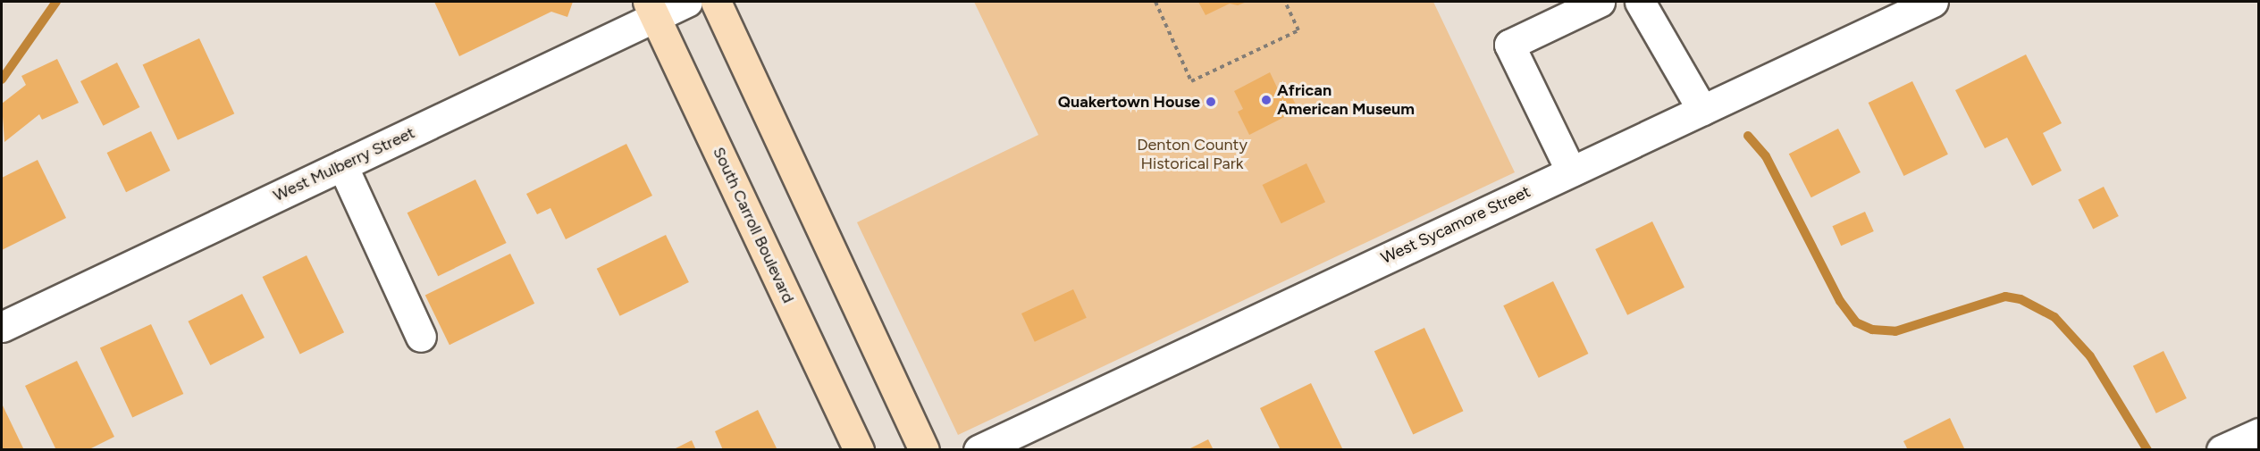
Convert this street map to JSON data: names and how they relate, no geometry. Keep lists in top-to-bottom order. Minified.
{"streets":{"main road":["South Carroll Boulevard"],"street":["West Mulberry Street","West Sycamore Street"]},"crossings":[["West Mulberry Street","South Carroll Boulevard"]],"parks":["Denton County Historical Park"],"places":["African American Museum","Quakertown House"]}
